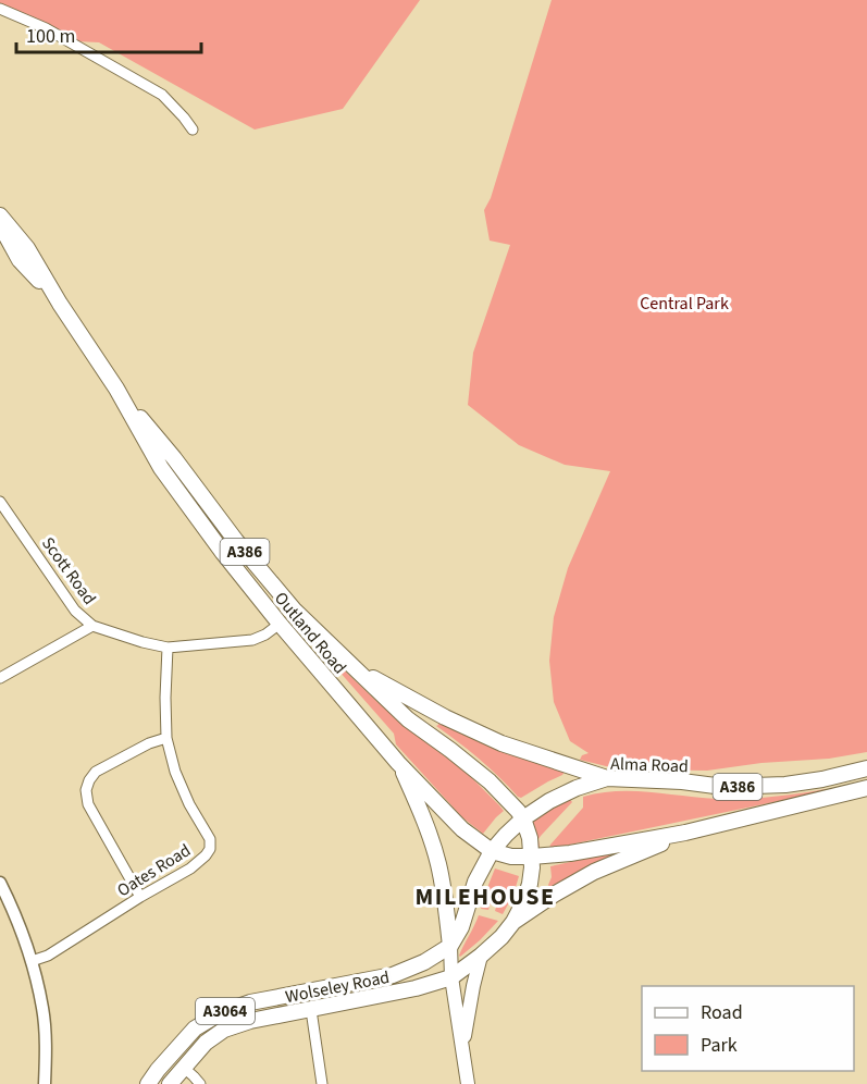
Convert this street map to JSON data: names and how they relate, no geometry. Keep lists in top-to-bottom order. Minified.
{"streets":{"main road":["A386","Outland Road","Alma Road","Wolseley Road","A3064"],"street":["Scott Road","Oates Road"]},"crossings":[["A386","Outland Road"],["A386","Alma Road"],["A386","Wolseley Road"],["Scott Road","Outland Road"],["Scott Road","Oates Road"],["Outland Road","Alma Road"],["Outland Road","Wolseley Road"],["Alma Road","Wolseley Road"]],"districts":["MILEHOUSE"],"parks":["Central Park"],"legend":["Road","Park"],"scale_bar":"100 m"}
